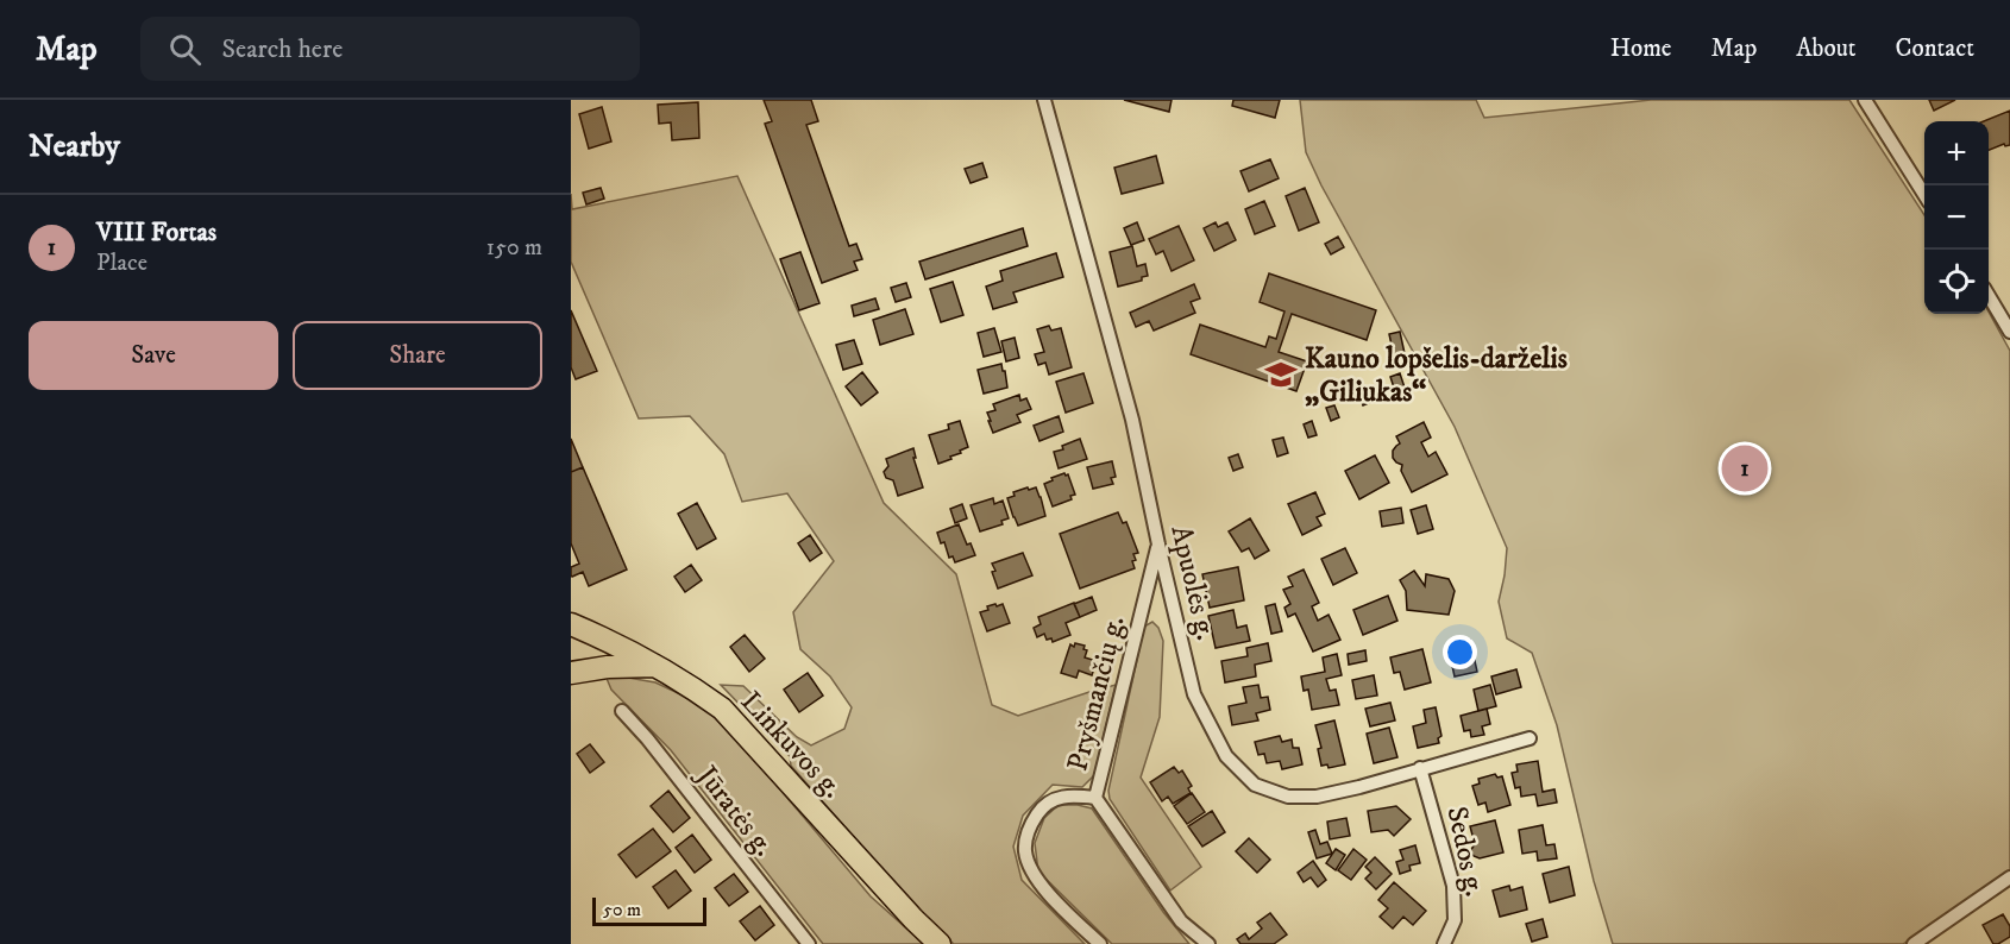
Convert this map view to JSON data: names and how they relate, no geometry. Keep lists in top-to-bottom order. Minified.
{"streets":{"main road":["Linkuvos g."],"street":["Apuolės g.","Pryšmančių g.","Jūratės g.","Sedos g."]},"crossings":[["Apuolės g.","Pryšmančių g."],["Apuolės g.","Sedos g."]],"places":{"school or university":["Kauno lopšelis-darželis „Giliukas“"]},"scale_bar":"50 m","page":{"header":"Map","search":"Search here","nav":["Home","Map","About","Contact"],"heading":"Nearby","map_buttons":["+","−"],"list":[{"mark":"1","name":"VIII Fortas","note":"Place","value":"150 m"}],"buttons":["Save","Share"],"pins":"1","scale":"50 m"}}
